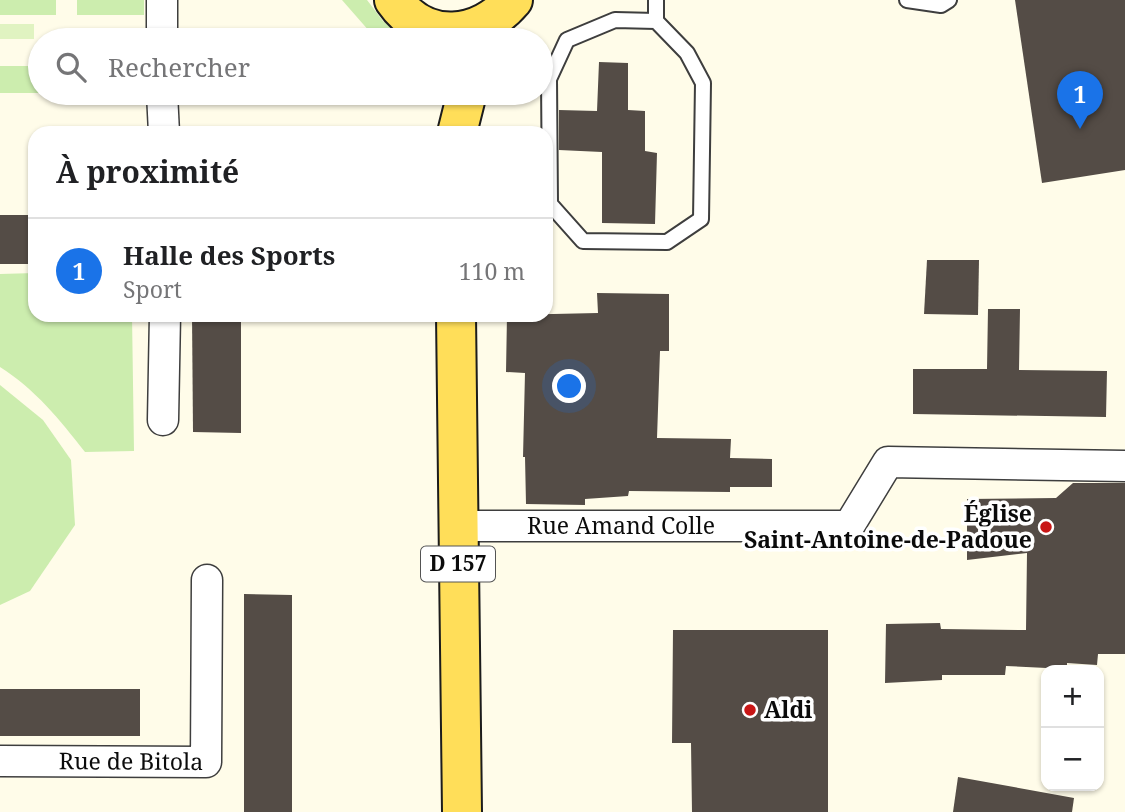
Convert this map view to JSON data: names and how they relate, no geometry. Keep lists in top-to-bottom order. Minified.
{"streets":{"main road":["D 157"],"street":["Rue Amand Colle","Rue de Bitola"]},"crossings":[["Rue Amand Colle","D 157"]],"places":["Église Saint-Antoine-de-Padoue","Aldi"],"page":{"search":"Rechercher","pins":"1","heading":"À proximité","list":[{"mark":"1","name":"Halle des Sports","note":"Sport","value":"110 m"}],"map_buttons":["+","−"]}}
